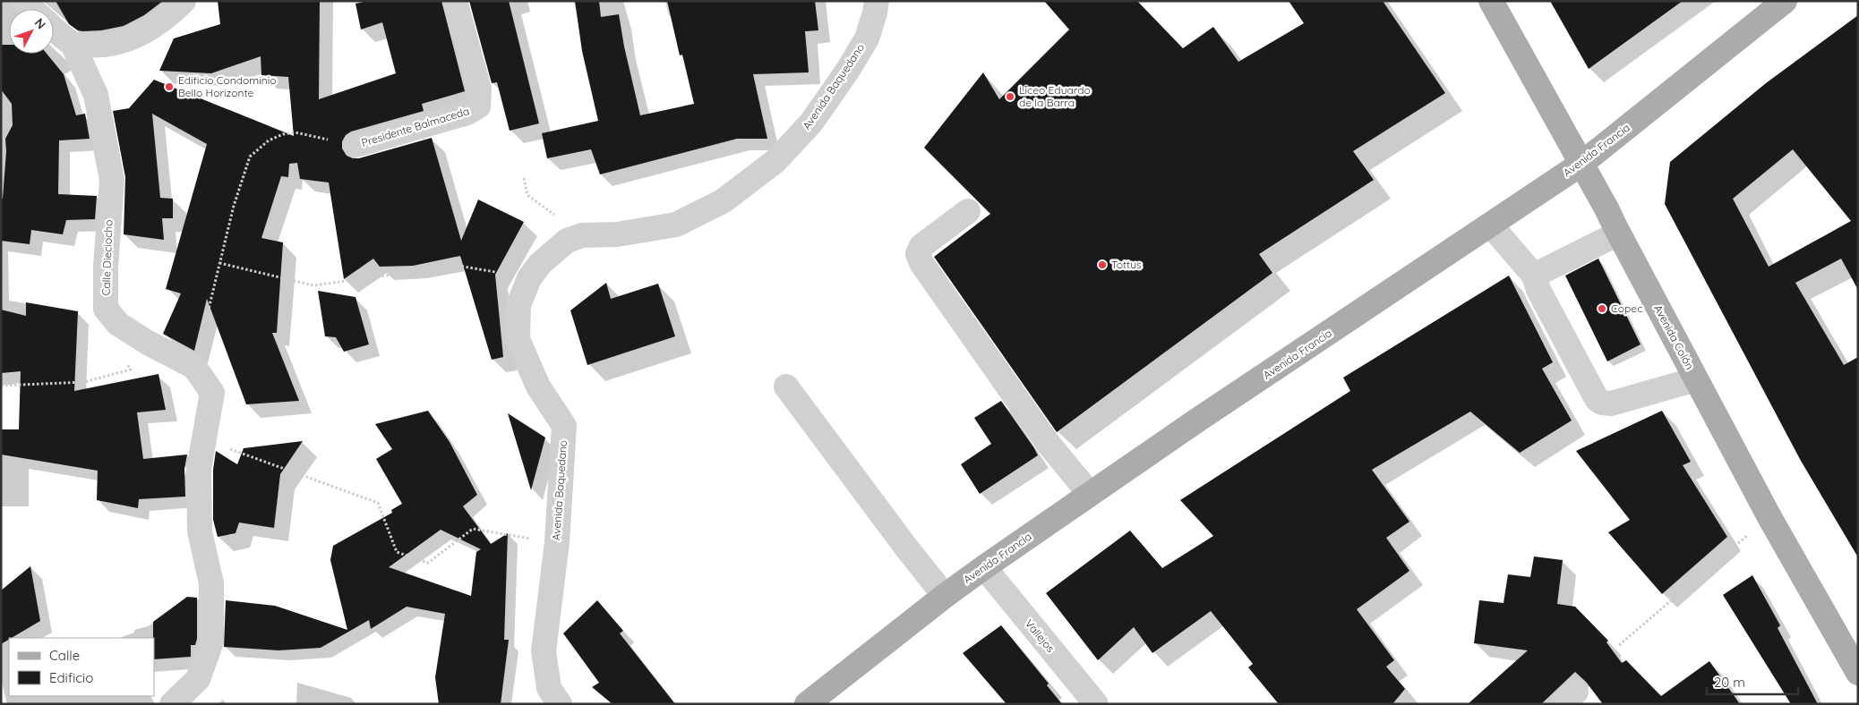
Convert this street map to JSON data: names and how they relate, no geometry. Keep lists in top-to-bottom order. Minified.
{"streets":{"main road":["Avenida Francia","Avenida Colón"],"street":["Avenida Baquedano","Presidente Balmaceda","Calle Dieciocho","Vallejos"]},"crossings":[["Presidente Balmaceda","Calle Dieciocho"],["Avenida Francia","Avenida Colón"],["Avenida Francia","Vallejos"]],"places":["Edificio Condominio Bello Horizonte","Liceo Eduardo de la Barra","Tottus","Copec"],"legend":["Calle","Edificio"],"scale_bar":"20 m","north":"top right"}
